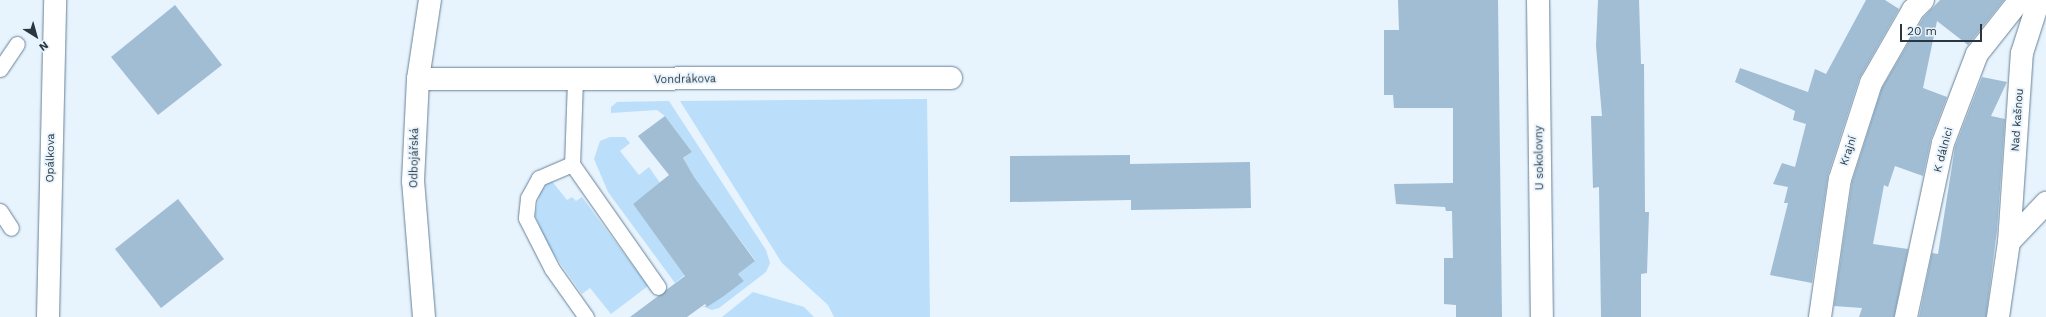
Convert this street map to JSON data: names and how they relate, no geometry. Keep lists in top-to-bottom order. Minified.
{"streets":{"street":["Vondrákova","Nad kašnou","K dálnici","Krajní","Opálkova","Odbojářská","U sokolovny"]},"crossings":[["Vondrákova","Odbojářská"]],"scale_bar":"20 m","north":"bottom right"}
